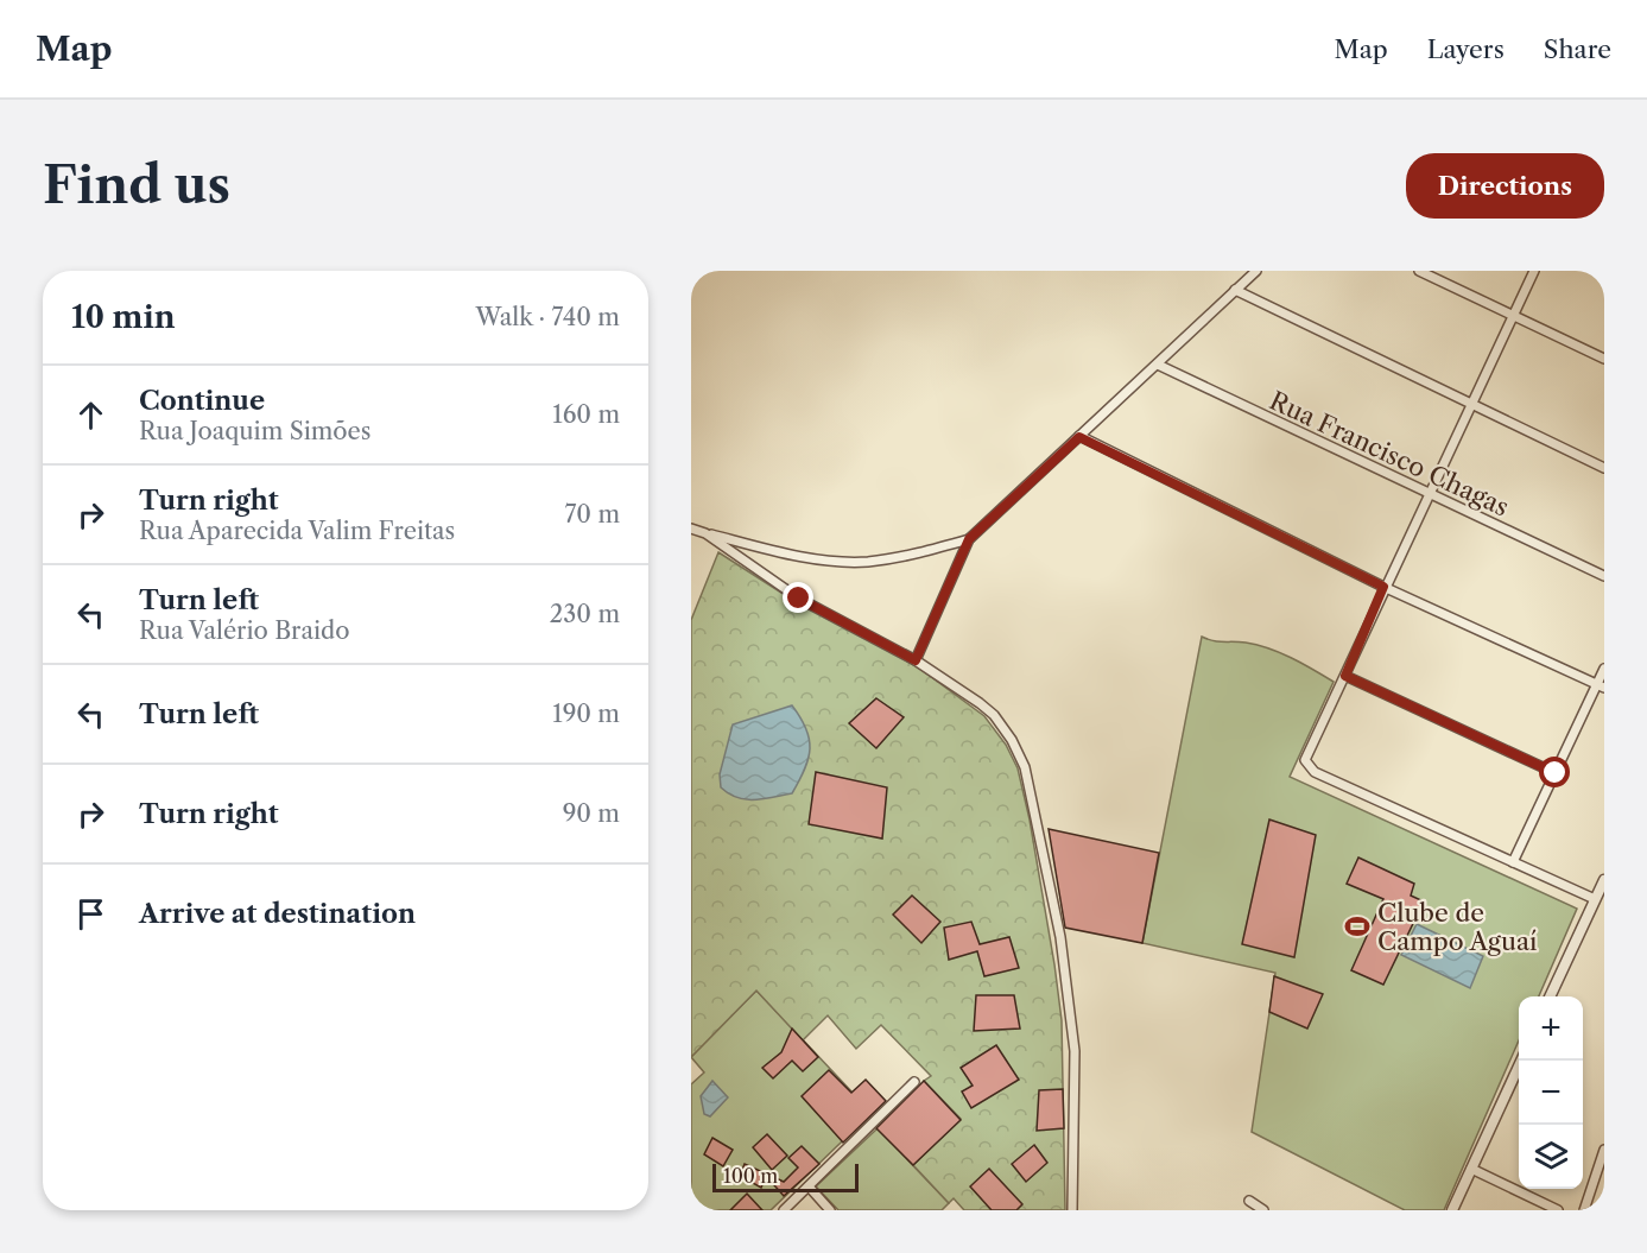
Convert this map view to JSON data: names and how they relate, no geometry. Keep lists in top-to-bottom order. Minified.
{"streets":{"street":["Rua Francisco Chagas"]},"places":{"sports":["Clube de Campo Aguaí"]},"scale_bar":"100 m","page":{"header":"Map","nav":["Map","Layers","Share"],"buttons":"Directions","title":"Find us","heading":["10 min","Walk · 740 m"],"list":[["Continue","Rua Joaquim Simões","160 m"],["Turn right","Rua Aparecida Valim Freitas","70 m"],["Turn left","Rua Valério Braido","230 m"],["Turn left","190 m"],["Turn right","90 m"],"Arrive at destination"],"map_buttons":["+","−"],"scale":"100 m"}}
